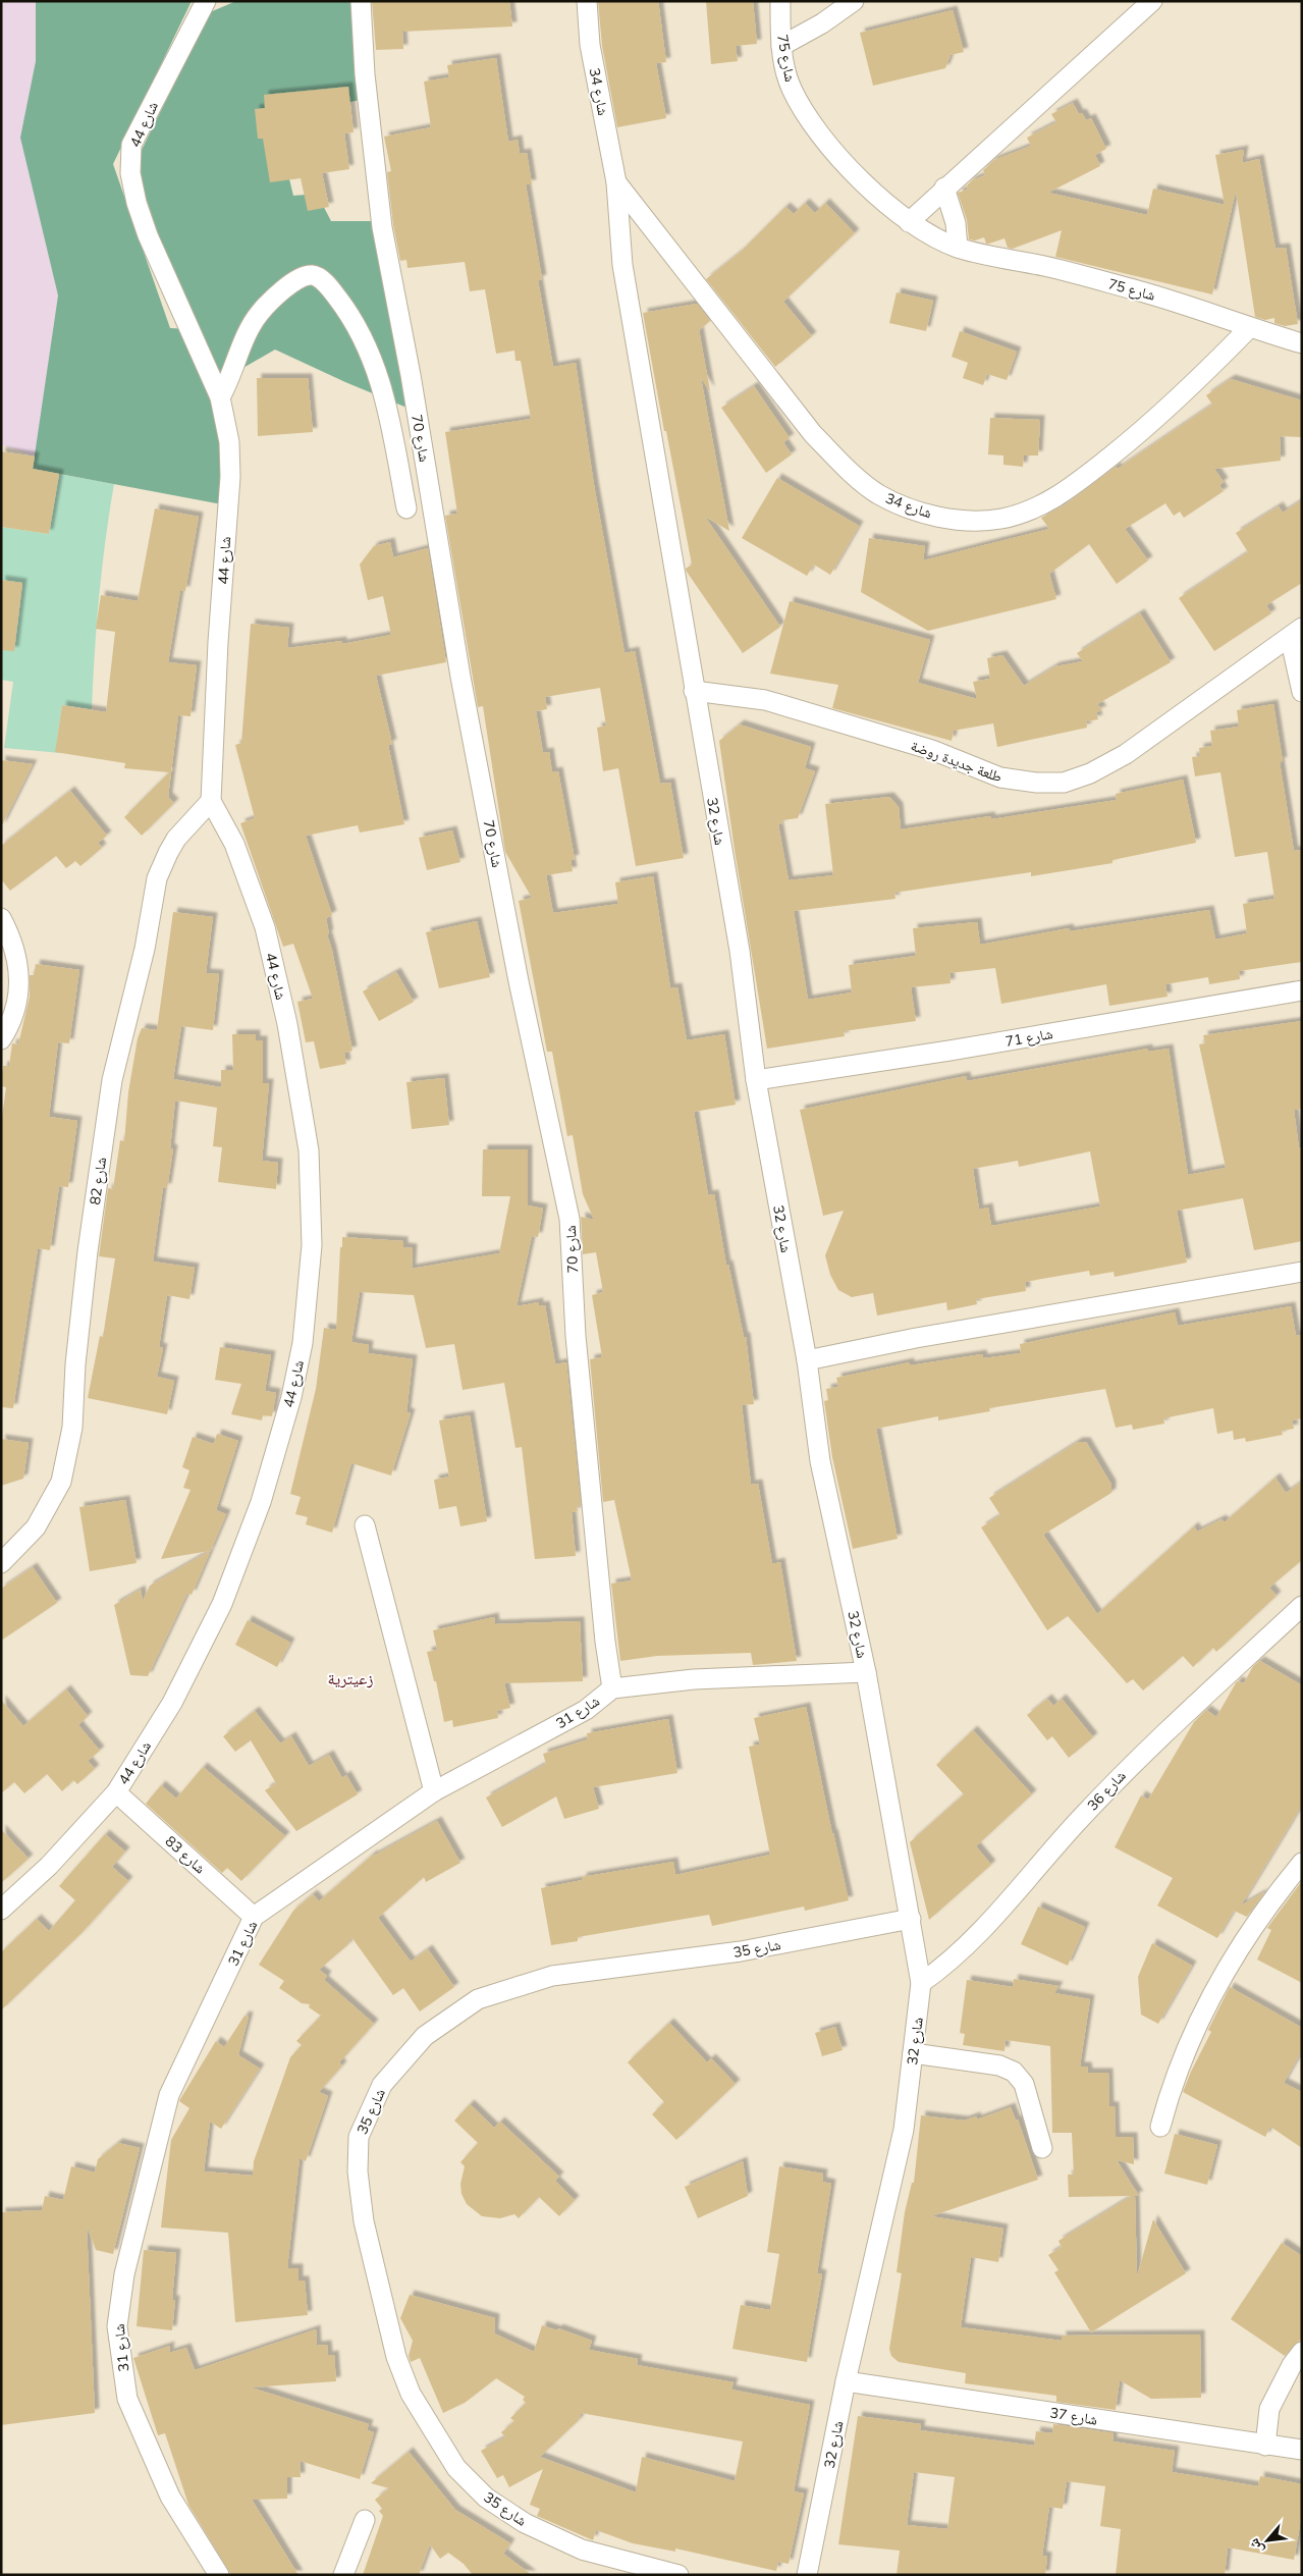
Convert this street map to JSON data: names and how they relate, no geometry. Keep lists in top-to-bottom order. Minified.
{"streets":{"street":["شارع 75","شارع 34","شارع 44","شارع 70","طلعة جديدة روضة","شارع 32","شارع 71","شارع 82","شارع 31","شارع 36","شارع 83","شارع 35","شارع 37"]},"crossings":[["شارع 75","شارع 34"],["شارع 34","طلعة جديدة روضة"],["شارع 34","شارع 32"],["شارع 44","شارع 82"],["شارع 44","شارع 83"],["شارع 70","شارع 31"],["طلعة جديدة روضة","شارع 32"],["شارع 32","شارع 71"],["شارع 32","شارع 31"],["شارع 32","شارع 36"],["شارع 32","شارع 35"],["شارع 32","شارع 37"],["شارع 31","شارع 83"]],"districts":["زعيترية"],"north":"bottom left"}
